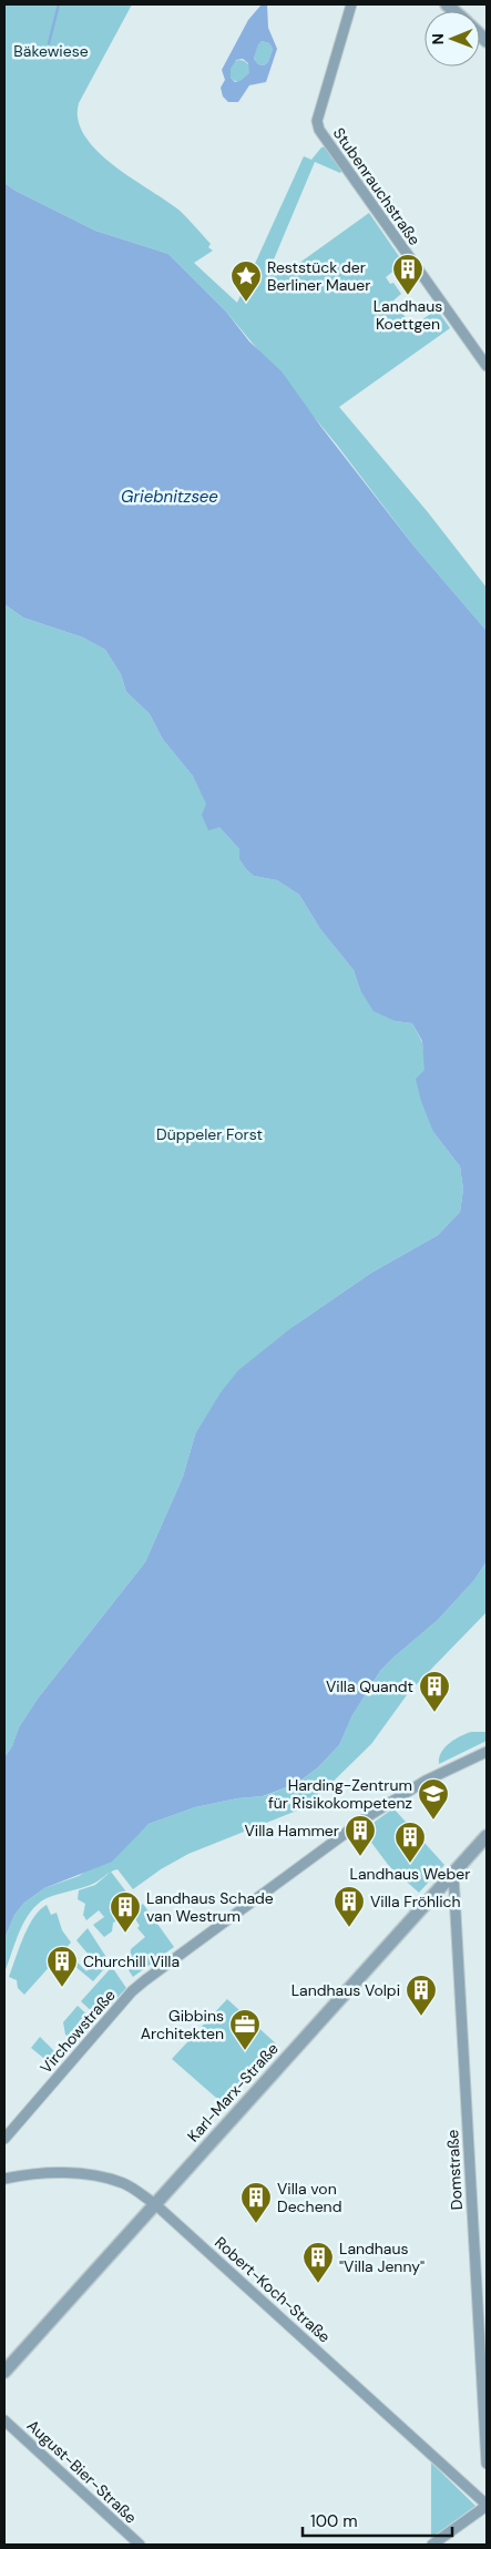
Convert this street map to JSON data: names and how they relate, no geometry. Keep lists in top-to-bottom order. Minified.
{"streets":{"street":["Stubenrauchstraße","Virchowstraße","Karl-Marx-Straße","Domstraße","Robert-Koch-Straße","August-Bier-Straße"]},"crossings":[["Karl-Marx-Straße","Domstraße"],["Karl-Marx-Straße","Robert-Koch-Straße"]],"water":["Griebnitzsee"],"parks":["Bäkewiese","Düppeler Forst"],"places":{"building":["Landhaus Koettgen","Villa Quandt","Villa Hammer","Landhaus Weber","Villa Fröhlich","Landhaus Schade van Westrum","Churchill Villa","Landhaus Volpi","Villa von Dechend","Landhaus \"Villa Jenny\""],"place":["Reststück der Berliner Mauer"],"school or university":["Harding-Zentrum für Risikokompetenz"],"office":["Gibbins Architekten"]},"scale_bar":"100 m","north":"left"}
